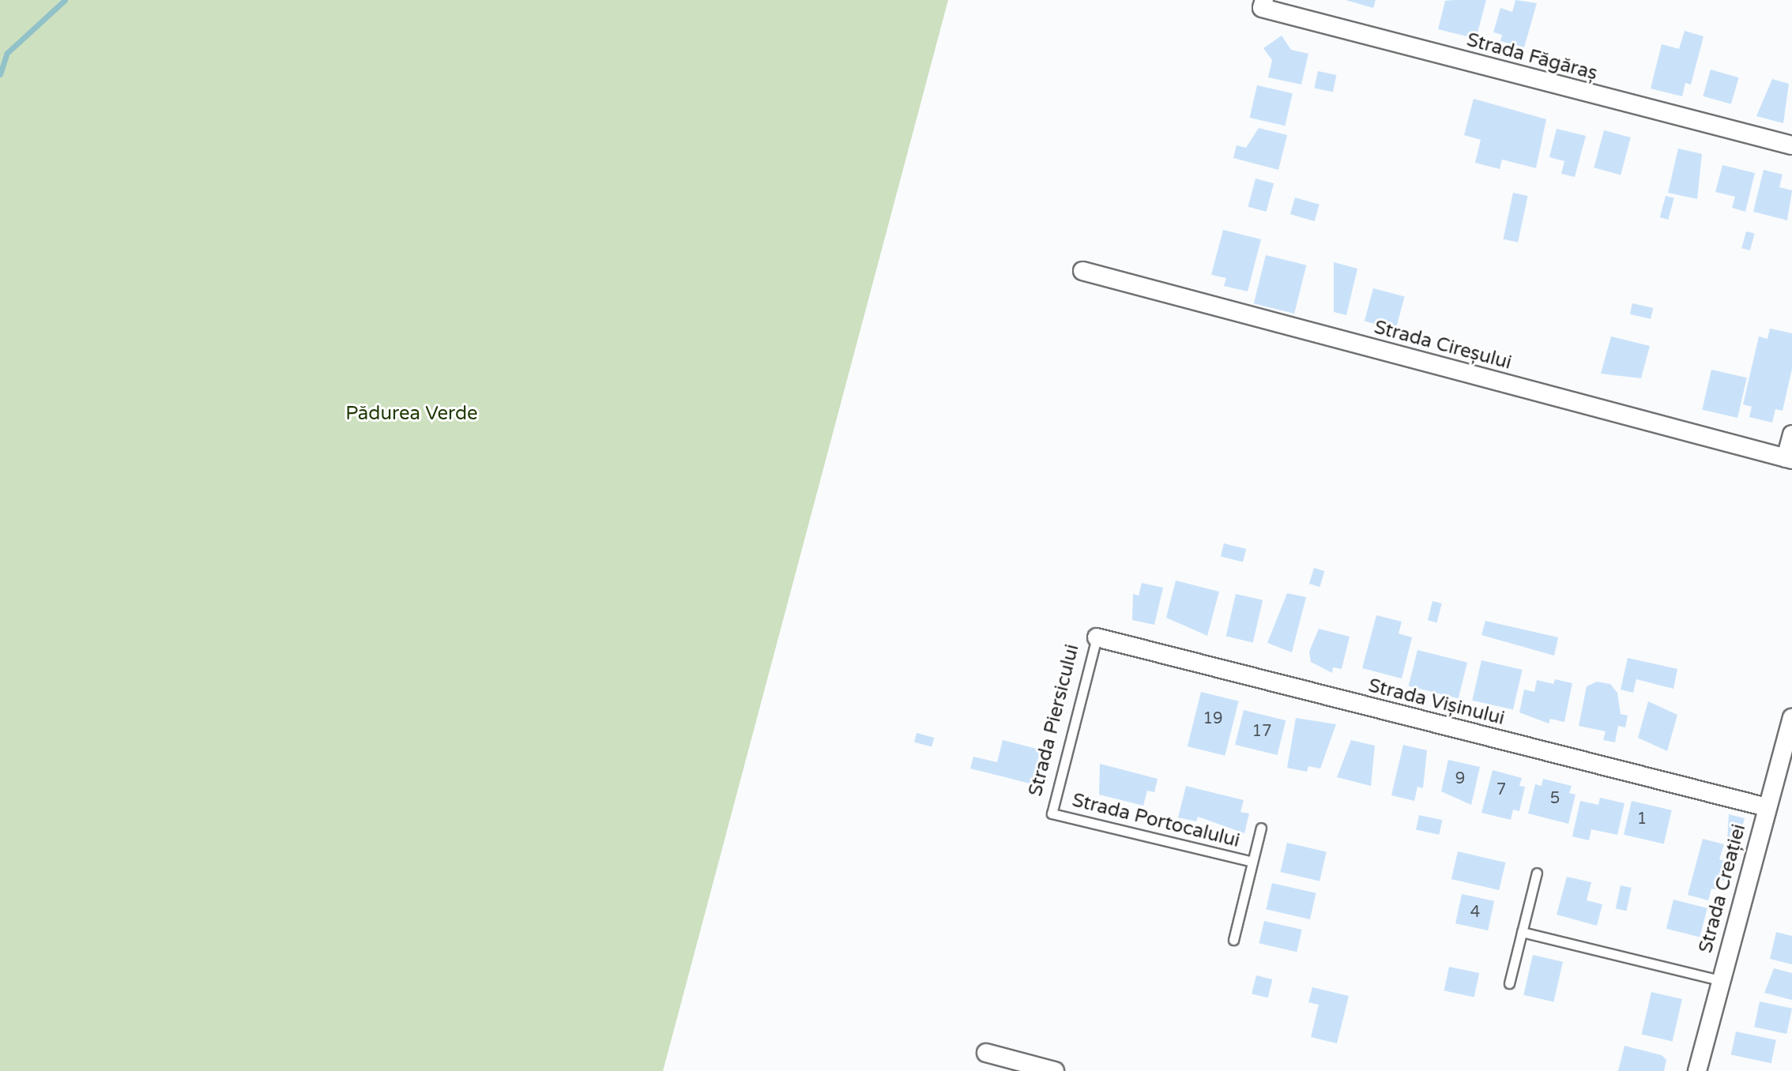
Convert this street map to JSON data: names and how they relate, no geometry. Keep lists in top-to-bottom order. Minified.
{"streets":{"street":["Strada Făgăraș","Strada Cireșului","Strada Vișinului","Strada Creației"],"lane":["Strada Piersicului","Strada Portocalului"]},"crossings":[["Strada Vișinului","Strada Piersicului"],["Strada Vișinului","Strada Creației"],["Strada Piersicului","Strada Portocalului"]],"parks":["Pădurea Verde"],"house_numbers":["19","17","9","7","5","1","4"]}
